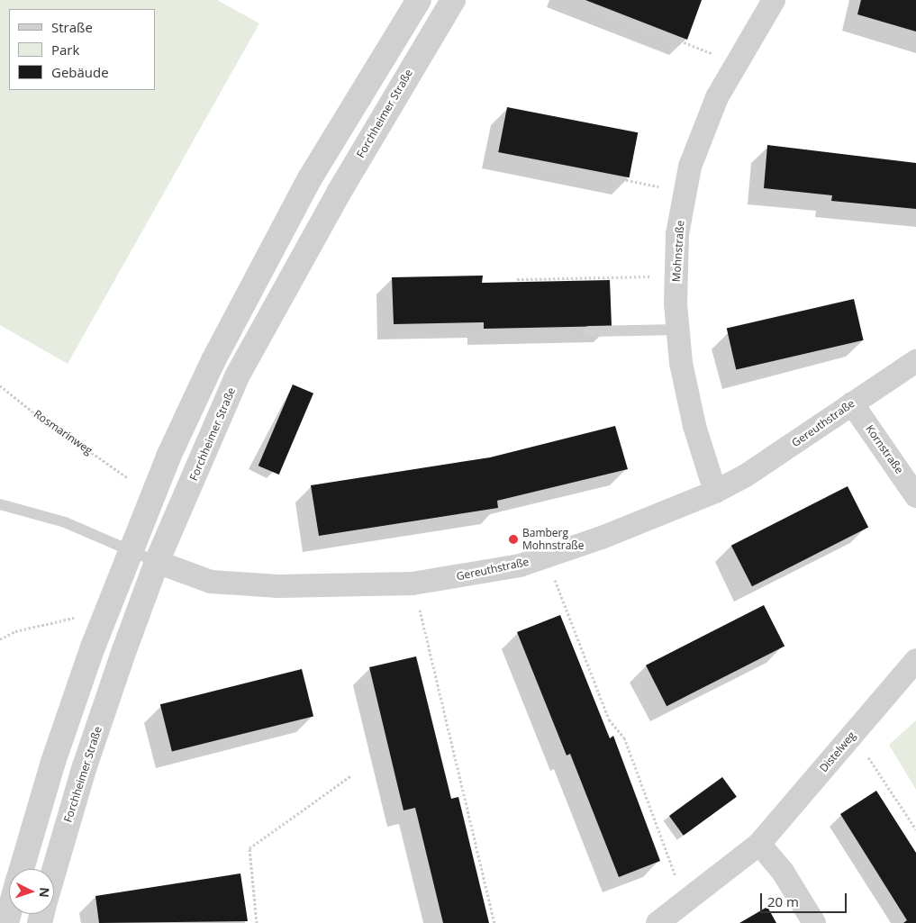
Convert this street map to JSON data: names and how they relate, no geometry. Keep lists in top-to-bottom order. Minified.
{"streets":{"street":["Forchheimer Straße","Mohnstraße","Gereuthstraße","Kornstraße","Distelweg"],"path":["Rosmarinweg"]},"crossings":[["Forchheimer Straße","Gereuthstraße"],["Mohnstraße","Gereuthstraße"],["Gereuthstraße","Kornstraße"]],"places":["Bamberg Mohnstraße"],"legend":["Straße","Park","Gebäude"],"scale_bar":"20 m","north":"right"}
